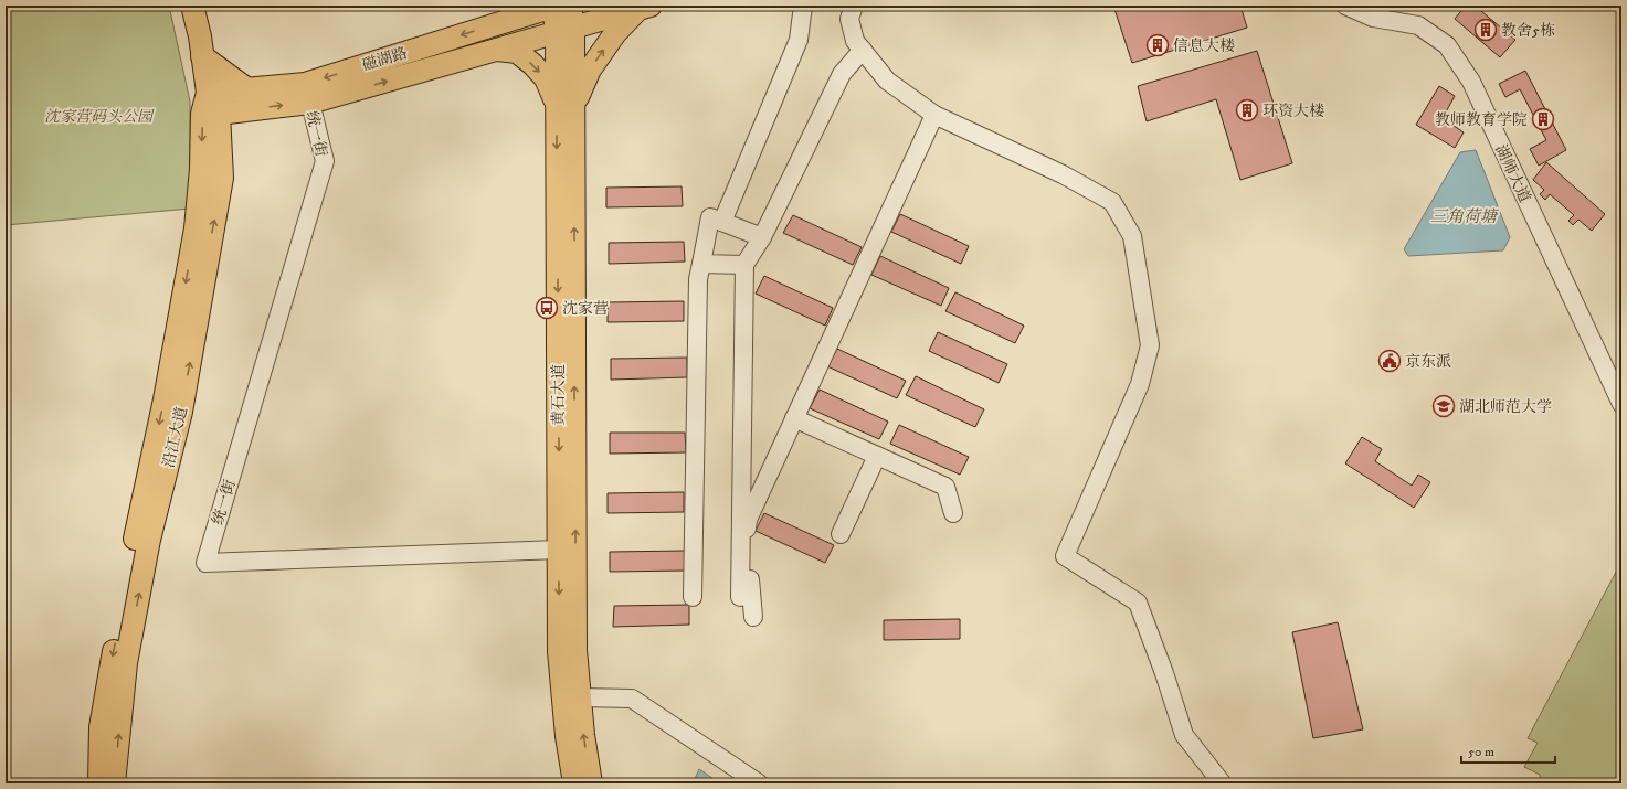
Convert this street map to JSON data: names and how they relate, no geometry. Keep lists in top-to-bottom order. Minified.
{"streets":{"main road":["磁湖路","黄石大道","沿江大道"],"street":["统一街","湖师大道"]},"crossings":[["磁湖路","统一街"],["磁湖路","黄石大道"],["磁湖路","沿江大道"],["统一街","黄石大道"]],"water":["三角荷塘"],"parks":["沈家营码头公园"],"places":{"building":["教舍5栋","信息大楼","环资大楼","教师教育学院"],"bus stop":["沈家营"],"public building":["京东派"],"school or university":["湖北师范大学"]},"scale_bar":"50 m"}
